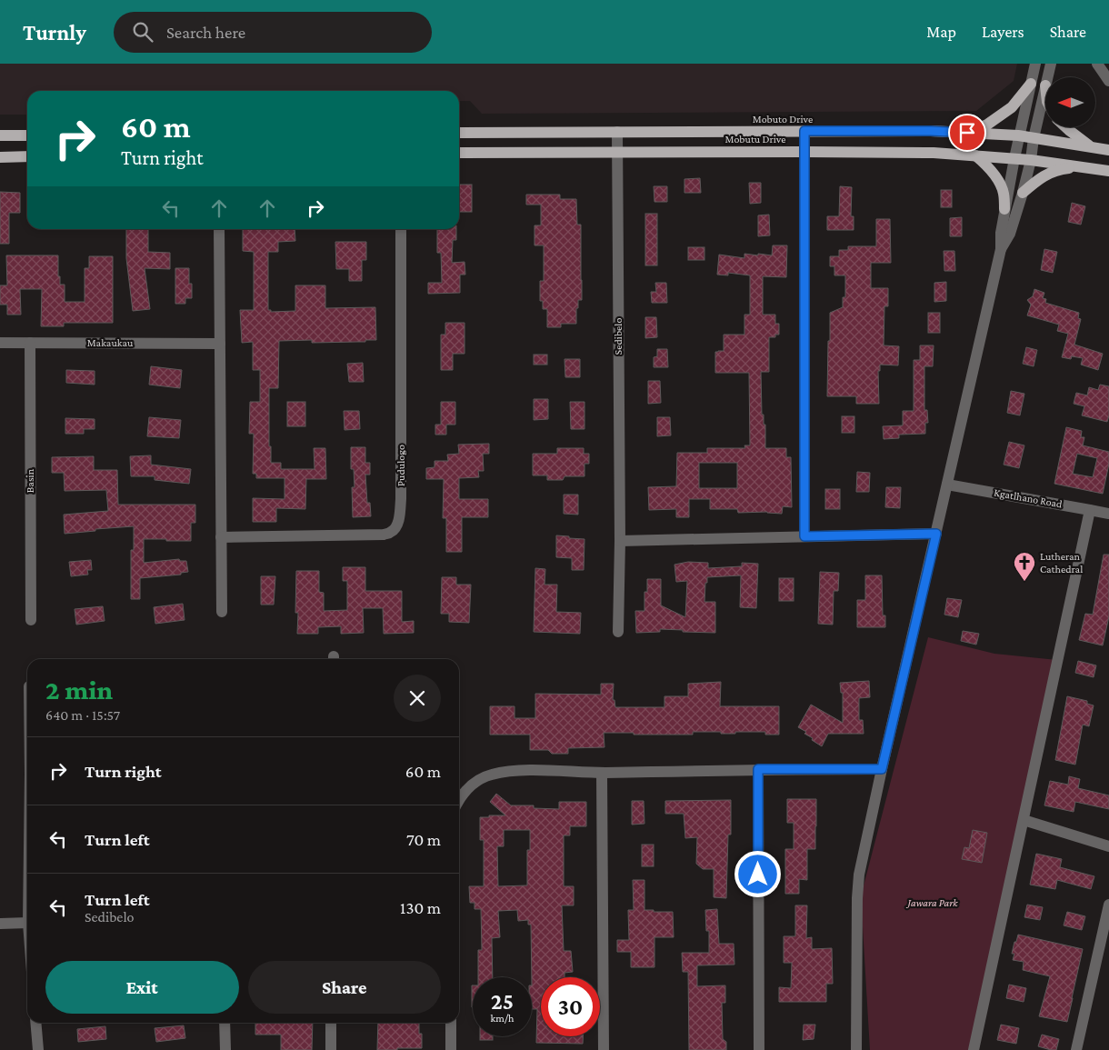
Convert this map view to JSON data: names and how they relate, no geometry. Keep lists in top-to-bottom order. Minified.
{"streets":{"main road":["Mobuto Drive","Mobutu Drive"],"street":["Sedibelo","Makaukau","Pudulogo","Basin","Kgatlhano Road"]},"crossings":[["Mobuto Drive","Sedibelo"],["Mobutu Drive","Sedibelo"],["Makaukau","Basin"]],"parks":["Jawara Park"],"places":{"church":["Lutheran Cathedral"]},"north":"left","page":{"header":"Turnly","search":"Search here","nav":["Map","Layers","Share"],"turn":["60 m","Turn right"],"heading":["2 min","640 m · 15:57"],"list":[{"name":"Turn right","value":"60 m"},{"name":"Turn left","value":"70 m"},{"name":"Turn left","note":"Sedibelo","value":"130 m"}],"buttons":["Exit","Share"],"speed":"25 km/h","limit":"30"}}
